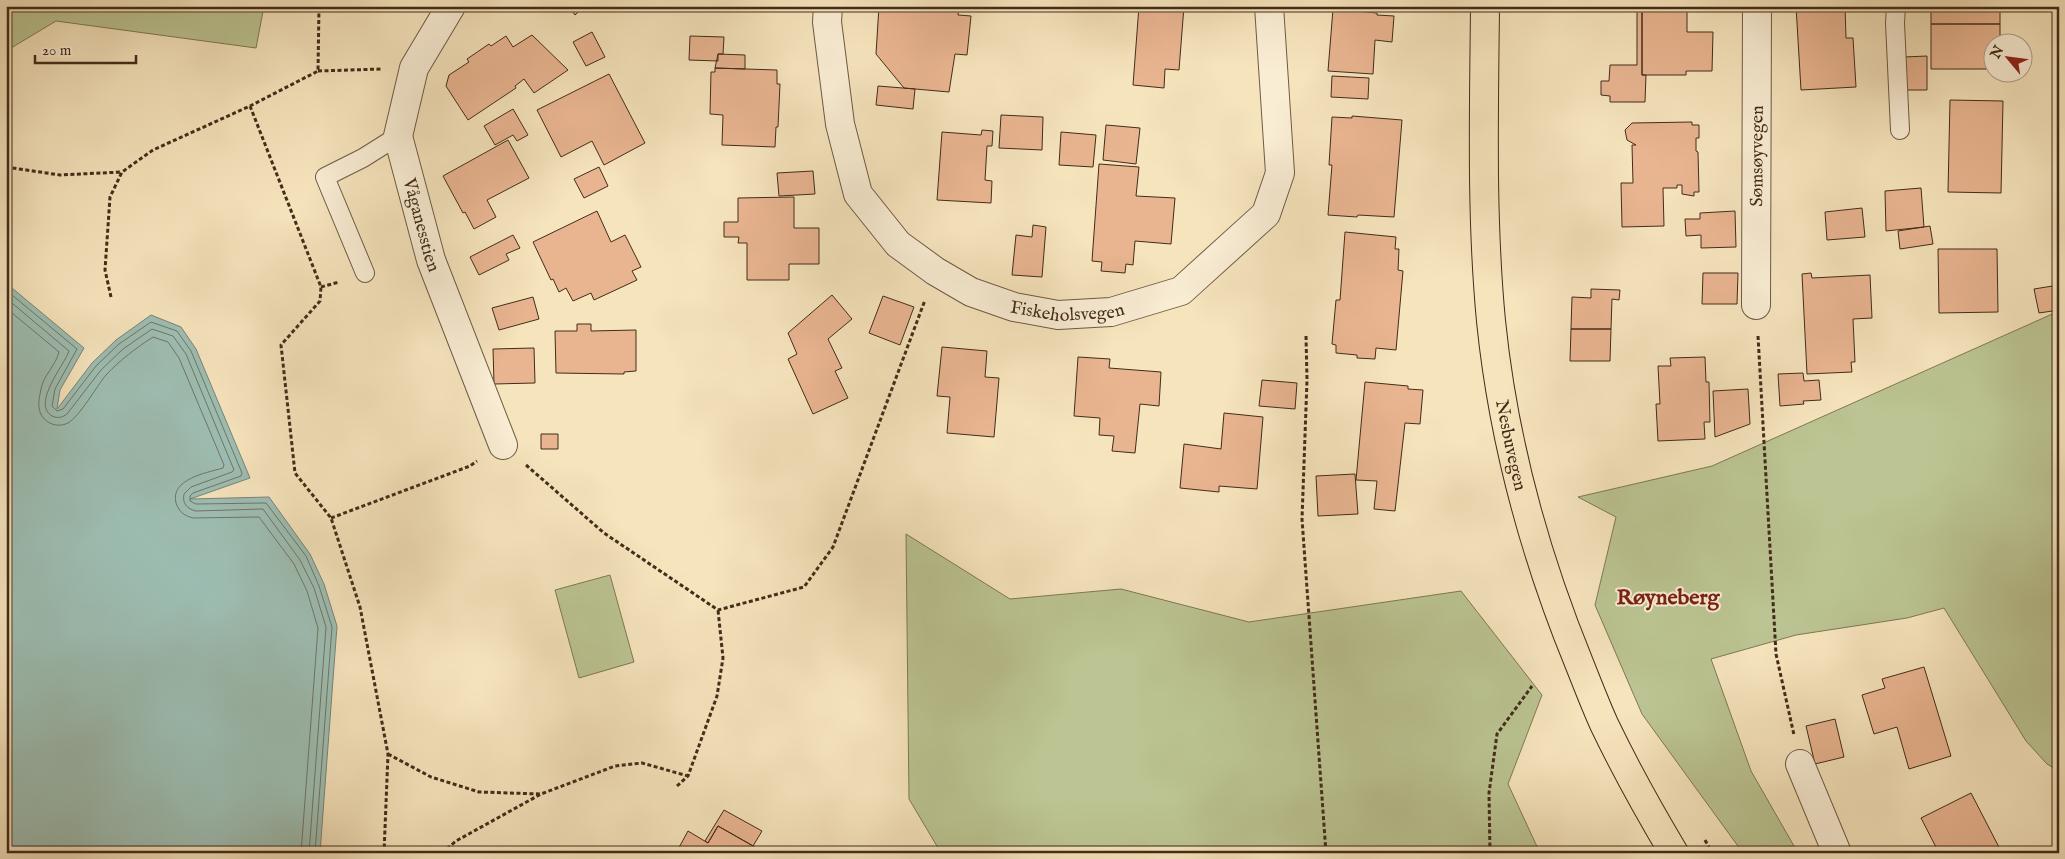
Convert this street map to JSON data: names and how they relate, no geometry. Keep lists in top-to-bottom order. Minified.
{"streets":{"main road":["Nesbuvegen"],"street":["Sømsøyvegen","Våganesstien","Fiskeholsvegen"]},"districts":["Røyneberg"],"scale_bar":"20 m","north":"top left"}
